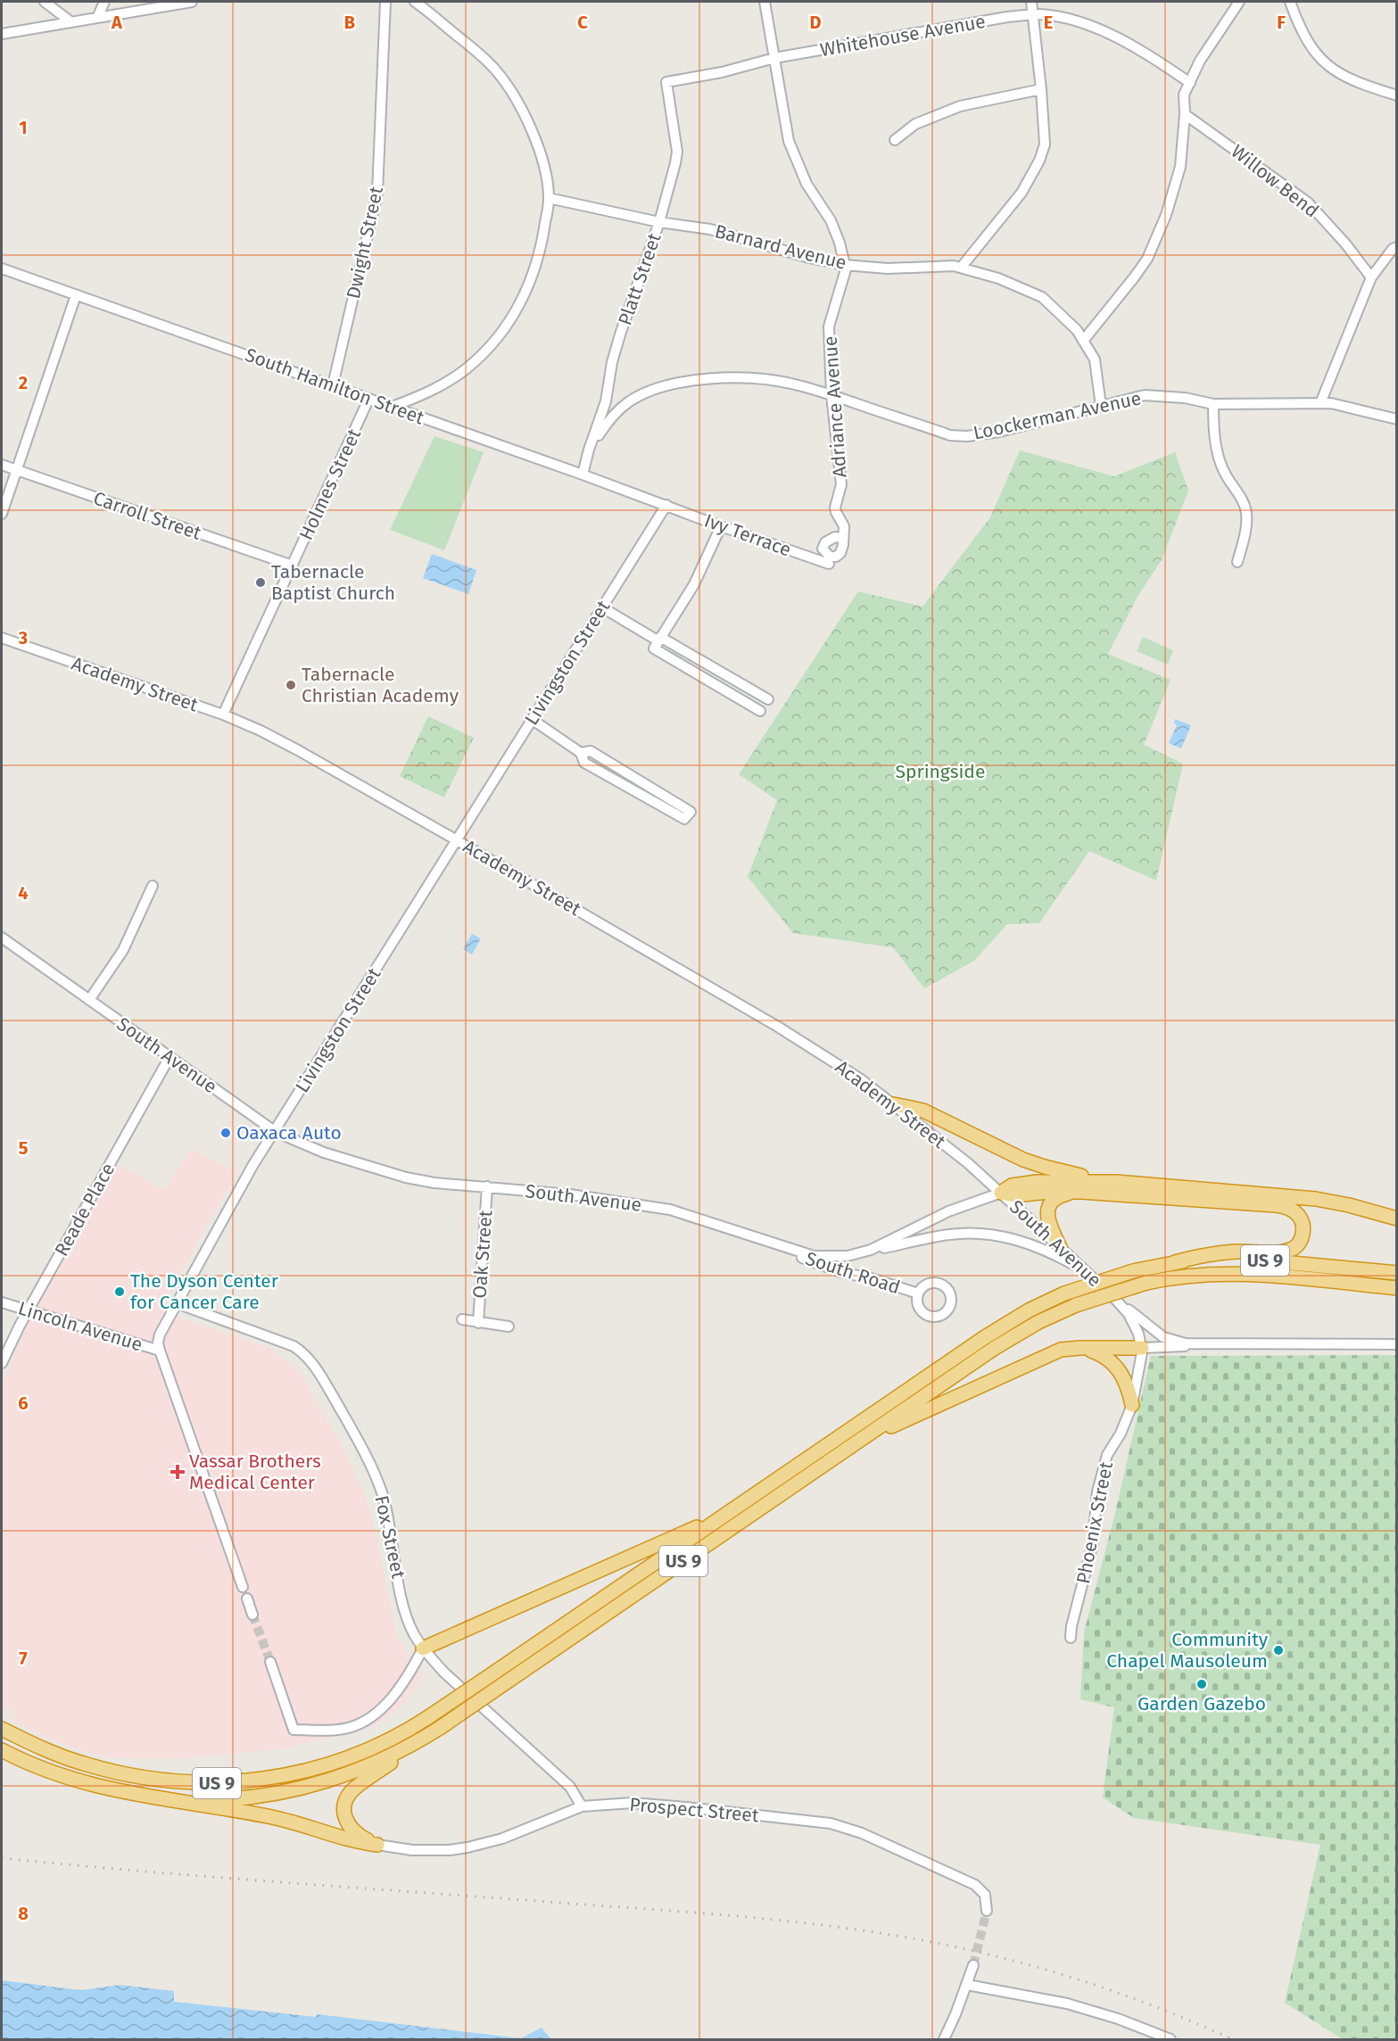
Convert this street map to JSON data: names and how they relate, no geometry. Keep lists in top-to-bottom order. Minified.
{"streets":{"highway":["US 9"],"street":["Whitehouse Avenue","Willow Bend","Dwight Street","Barnard Avenue","Platt Street","South Hamilton Street","Adriance Avenue","Loockerman Avenue","Holmes Street","Carroll Street","Ivy Terrace","Livingston Street","Academy Street","South Avenue","Reade Place","Oak Street","South Road","Lincoln Avenue","Phoenix Street","Fox Street","Prospect Street"]},"crossings":[["Whitehouse Avenue","Platt Street"],["Whitehouse Avenue","Adriance Avenue"],["Dwight Street","South Hamilton Street"],["Barnard Avenue","Platt Street"],["Barnard Avenue","Adriance Avenue"],["Barnard Avenue","Loockerman Avenue"],["Platt Street","South Hamilton Street"],["Platt Street","Loockerman Avenue"],["South Hamilton Street","Holmes Street"],["South Hamilton Street","Ivy Terrace"],["South Hamilton Street","Livingston Street"],["Adriance Avenue","Loockerman Avenue"],["Holmes Street","Carroll Street"],["Holmes Street","Academy Street"],["Ivy Terrace","Livingston Street"],["Livingston Street","Academy Street"],["Livingston Street","South Avenue"],["Livingston Street","Lincoln Avenue"],["Livingston Street","Fox Street"],["Academy Street","South Avenue"],["South Avenue","Reade Place"],["South Avenue","Oak Street"],["South Avenue","South Road"],["South Avenue","Phoenix Street"],["Reade Place","Lincoln Avenue"],["Fox Street","Prospect Street"]],"parks":["Springside"],"places":{"other":["Tabernacle Baptist Church","Tabernacle Christian Academy","Oaxaca Auto","The Dyson Center for Cancer Care","Community Chapel Mausoleum","Garden Gazebo"],"health":["Vassar Brothers Medical Center"]},"grid":{"columns":["A","B","C","D","E","F"],"rows":["1","2","3","4","5","6","7","8"]}}
